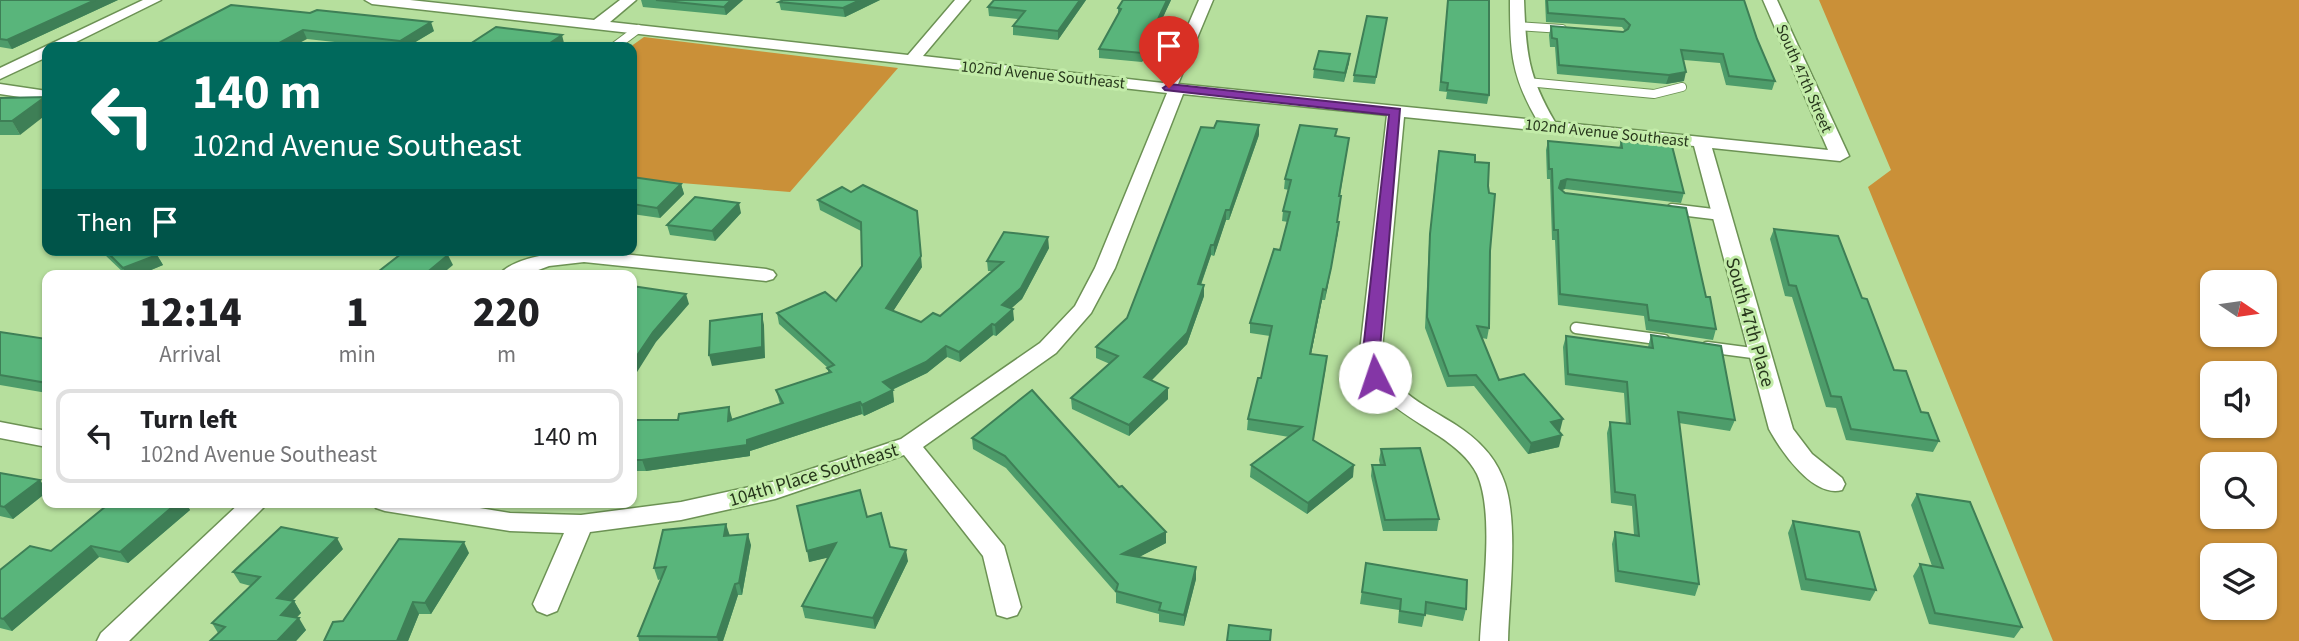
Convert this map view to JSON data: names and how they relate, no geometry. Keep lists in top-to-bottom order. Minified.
{"streets":{"street":["102nd Avenue Southeast","South 47th Street","South 47th Place","104th Place Southeast"]},"crossings":[["102nd Avenue Southeast","South 47th Street"],["102nd Avenue Southeast","South 47th Place"],["102nd Avenue Southeast","104th Place Southeast"]],"north":"right","page":{"turn":["140 m","102nd Avenue Southeast"],"then":"Then","eta":["12:14","Arrival","1","min","220","m"],"list":[{"name":"Turn left","note":"102nd Avenue Southeast","value":"140 m"}]}}
